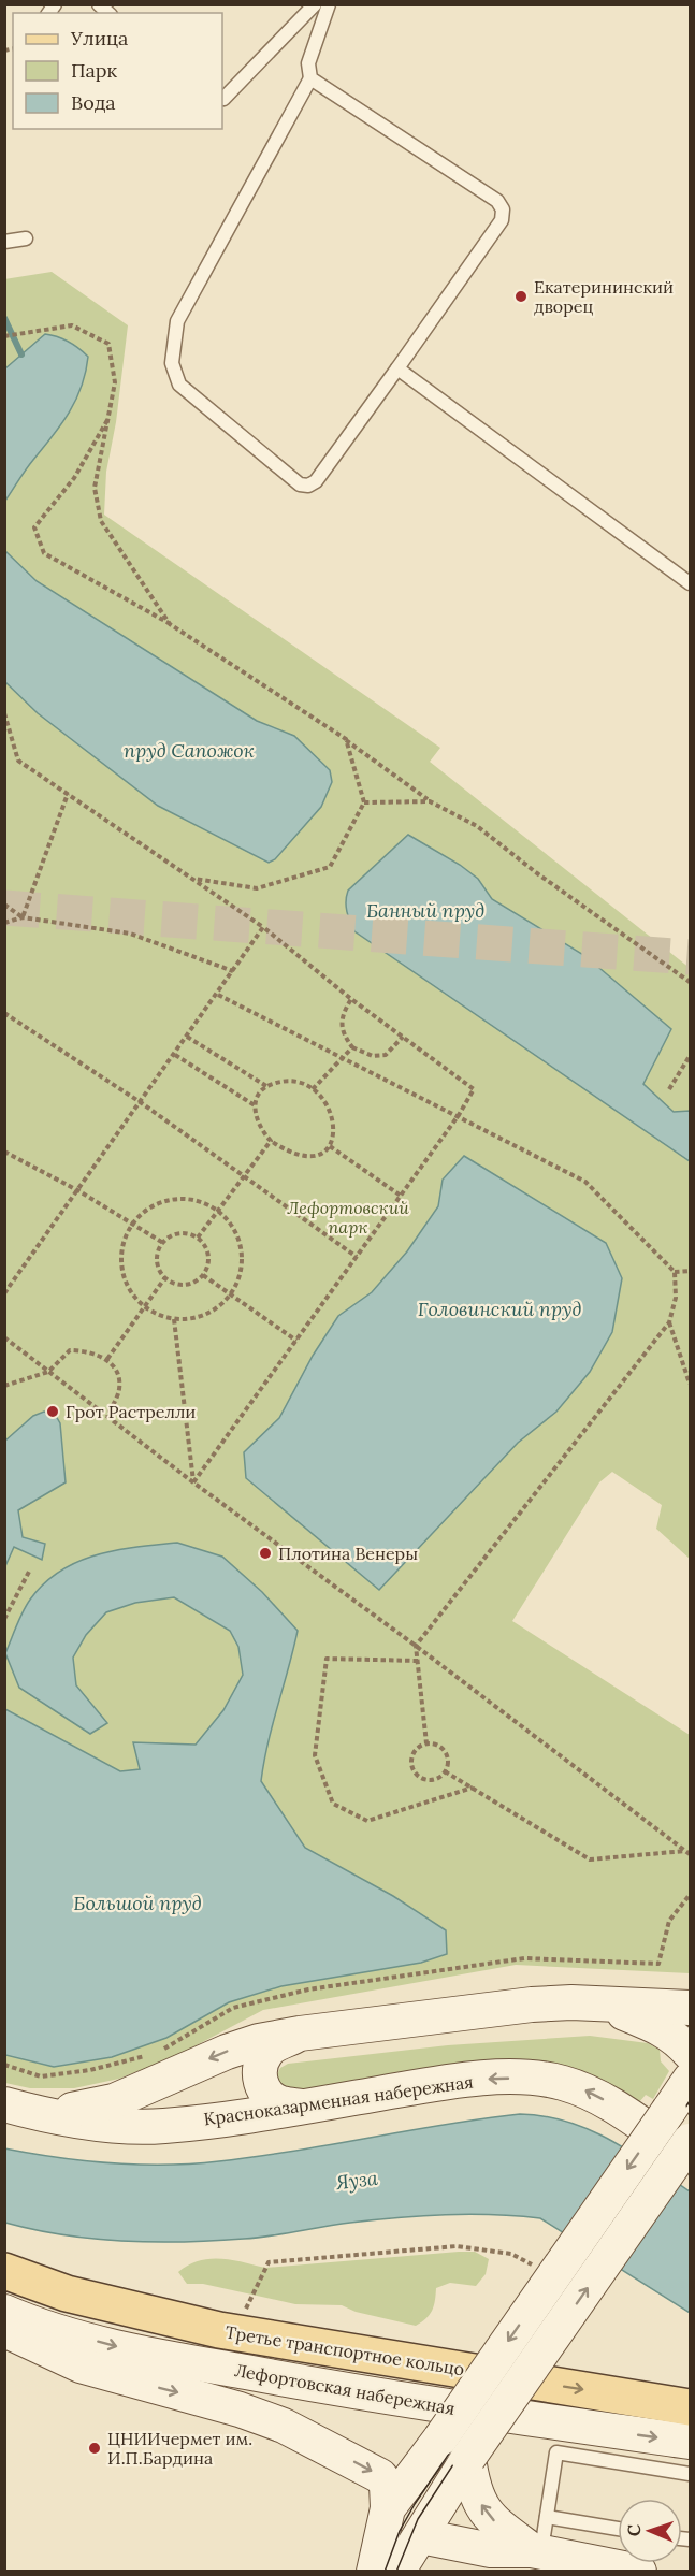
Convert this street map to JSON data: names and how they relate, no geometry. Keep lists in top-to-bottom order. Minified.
{"streets":{"main road":["Красноказарменная набережная","Третье транспортное кольцо","Лефортовская набережная"]},"water":["пруд Сапожок","Банный пруд","Головинский пруд","Большой пруд","Яуза"],"parks":["Лефортовский парк"],"places":["Екатерининский дворец","Грот Растрелли","Плотина Венеры","ЦНИИчермет им. И.П.Бардина"],"legend":["Улица","Парк","Вода"],"north":"left"}
